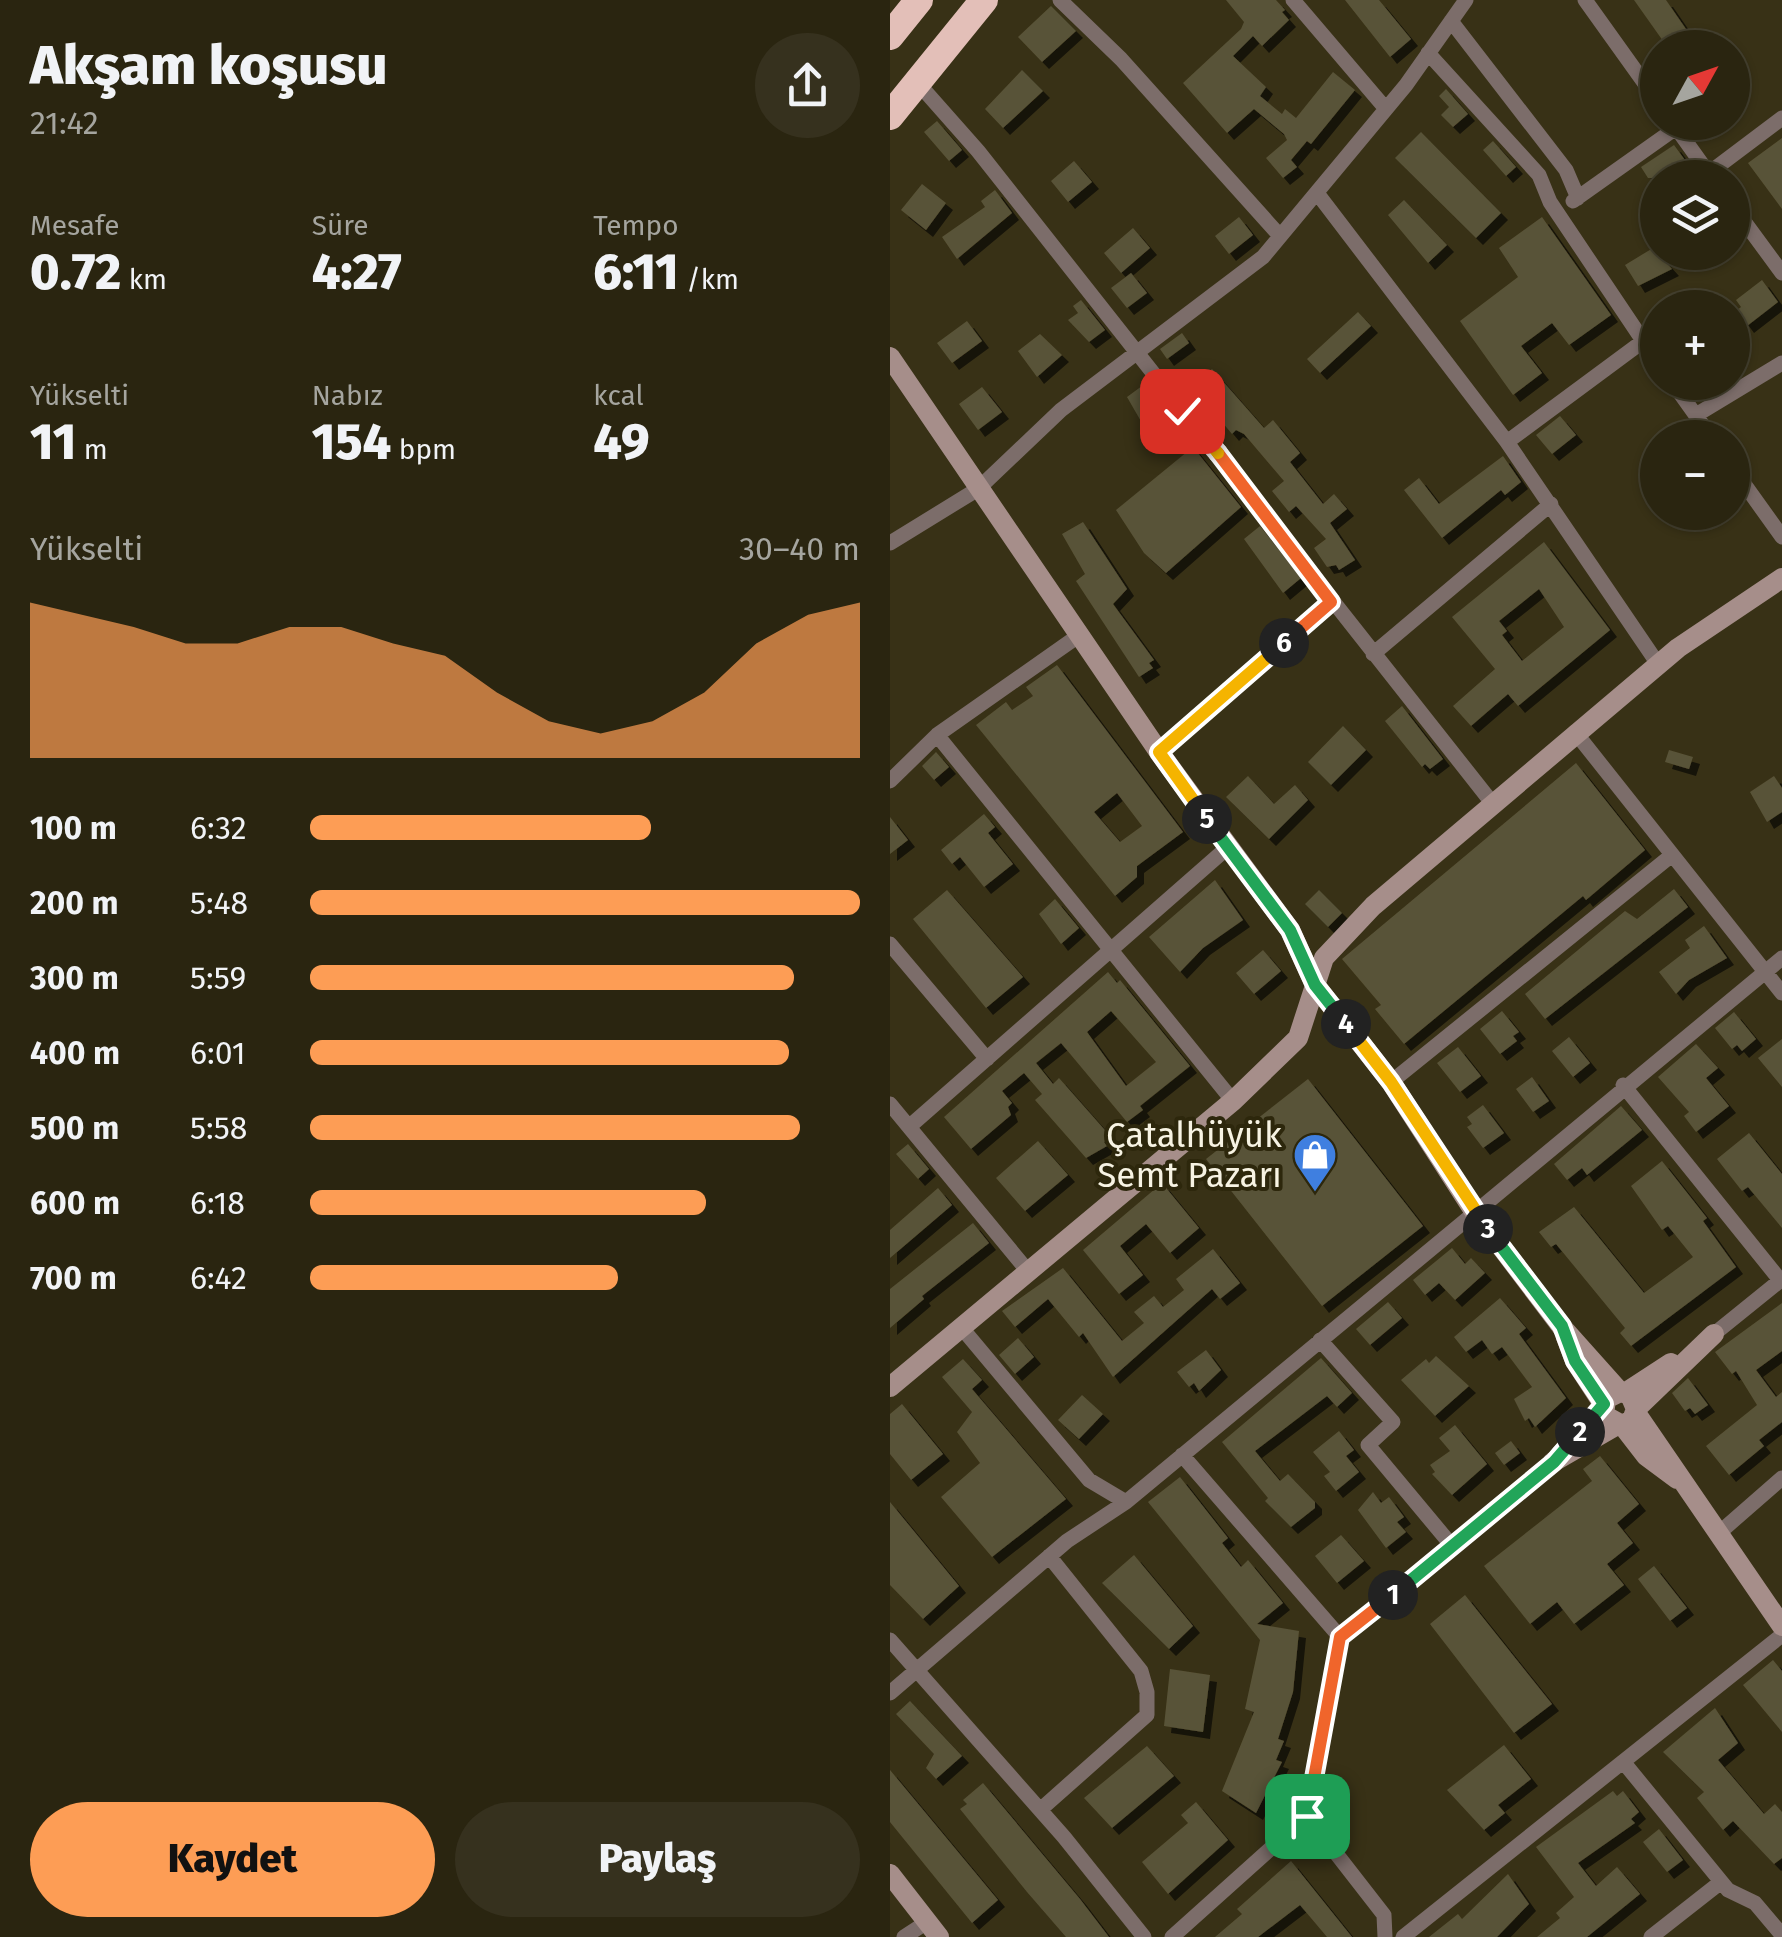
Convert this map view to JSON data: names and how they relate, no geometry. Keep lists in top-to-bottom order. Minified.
{"places":{"shop":["Çatalhüyük Semt Pazarı"]},"north":"top right","page":{"heading":["Akşam koşusu","21:42"],"map_buttons":["+","−"],"stats":[["Mesafe","0.72 km"],["Süre","4:27"],["Tempo","6:11 /km"],["Yükselti","11 m"],["Nabız","154 bpm"],["kcal","49"]],"chart":["Yükselti","30–40 m"],"pins":["6","5","4","3","2","1"],"list":[{"name":"100 m","note":"6:32"},{"name":"200 m","note":"5:48"},{"name":"300 m","note":"5:59"},{"name":"400 m","note":"6:01"},{"name":"500 m","note":"5:58"},{"name":"600 m","note":"6:18"},{"name":"700 m","note":"6:42"}],"buttons":["Kaydet","Paylaş"]}}
